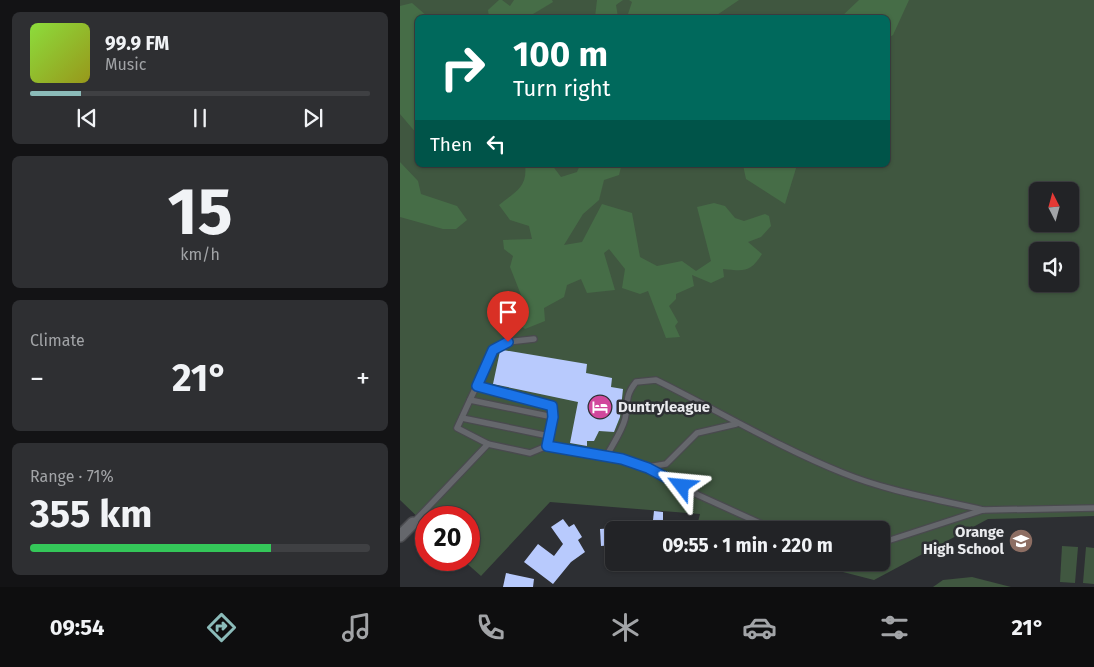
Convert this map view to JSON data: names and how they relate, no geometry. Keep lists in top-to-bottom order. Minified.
{"places":{"hotel":["Duntryleague"],"school or university":["Orange High School"]},"north":"top","page":{"turn":["100 m","Turn right"],"song":["99.9 FM","Music"],"then":"Then","tile":[["15","km/h"],"Climate",["Range · 71%","355 km"]],"heat":["−","21°","+"],"limit":"20","trip":"09:55 · 1 min · 220 m","tabs":["09:54","21°"]}}
